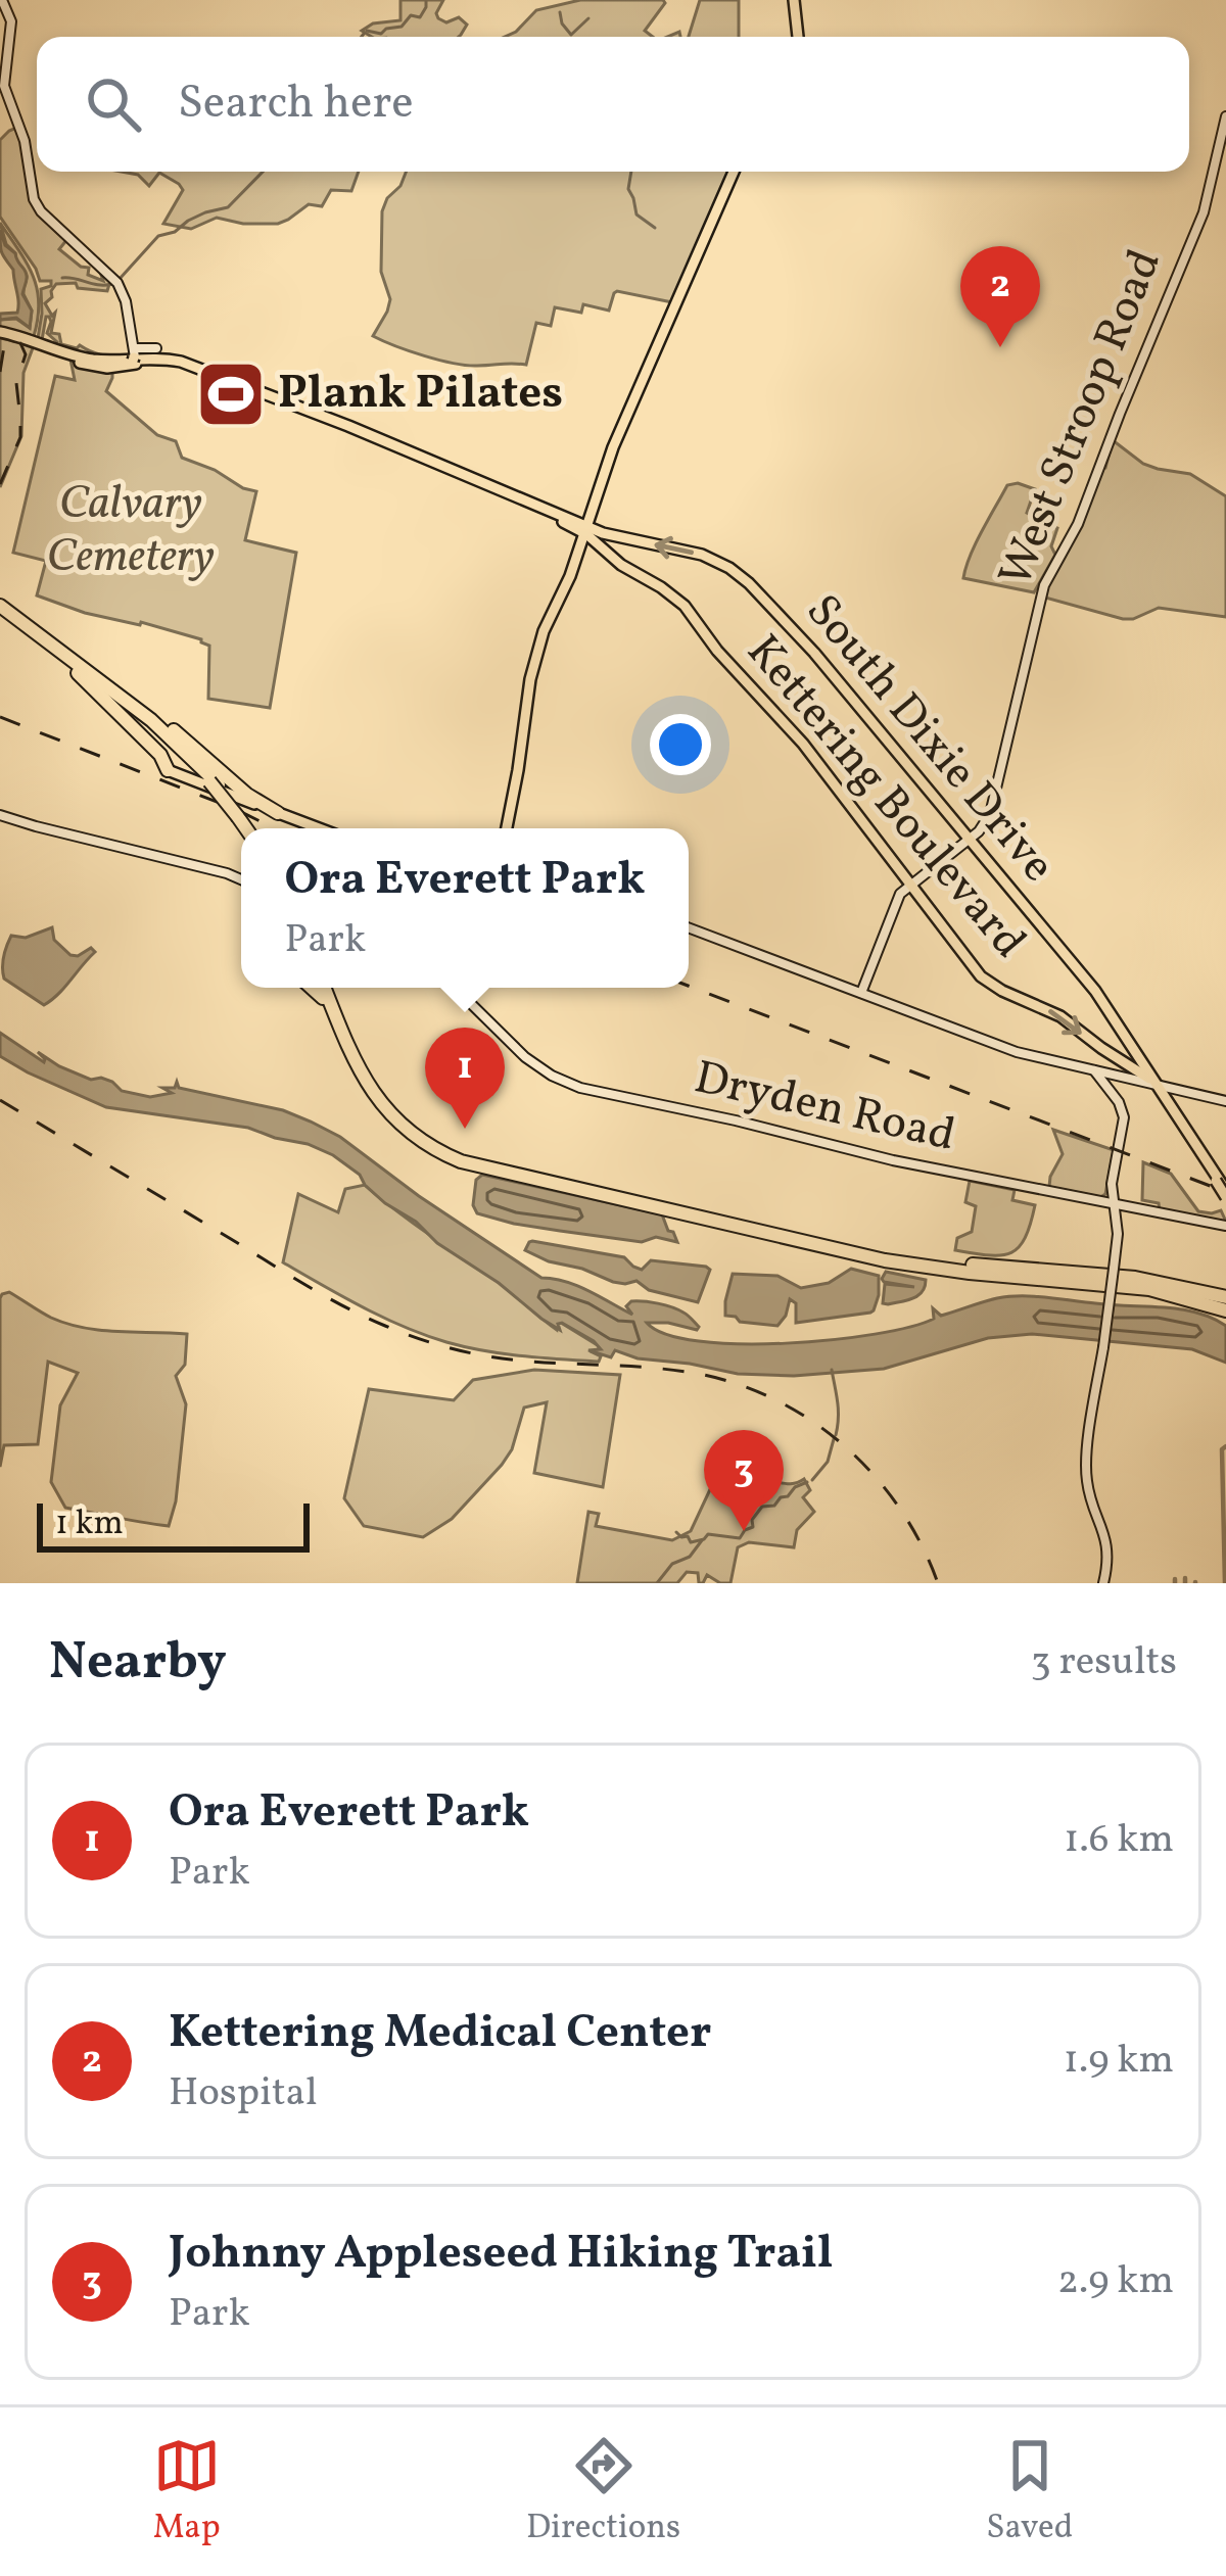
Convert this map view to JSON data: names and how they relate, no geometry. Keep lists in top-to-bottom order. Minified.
{"streets":{"main road":["West Stroop Road","South Dixie Drive","Kettering Boulevard","Dryden Road"]},"crossings":[["West Stroop Road","South Dixie Drive"],["West Stroop Road","Kettering Boulevard"],["South Dixie Drive","Kettering Boulevard"]],"one_way":["South Dixie Drive"],"parks":["Calvary Cemetery"],"places":{"sports":["Plank Pilates"]},"scale_bar":"1 km","page":{"search":"Search here","pins":["2","1","3"],"popup":["Ora Everett Park","Park"],"scale":"1 km","heading":["Nearby","3 results"],"list":[{"mark":"1","name":"Ora Everett Park","note":"Park","value":"1.6 km"},{"mark":"2","name":"Kettering Medical Center","note":"Hospital","value":"1.9 km"},{"mark":"3","name":"Johnny Appleseed Hiking Trail","note":"Park","value":"2.9 km"}],"nav":["Map","Directions","Saved"]}}
